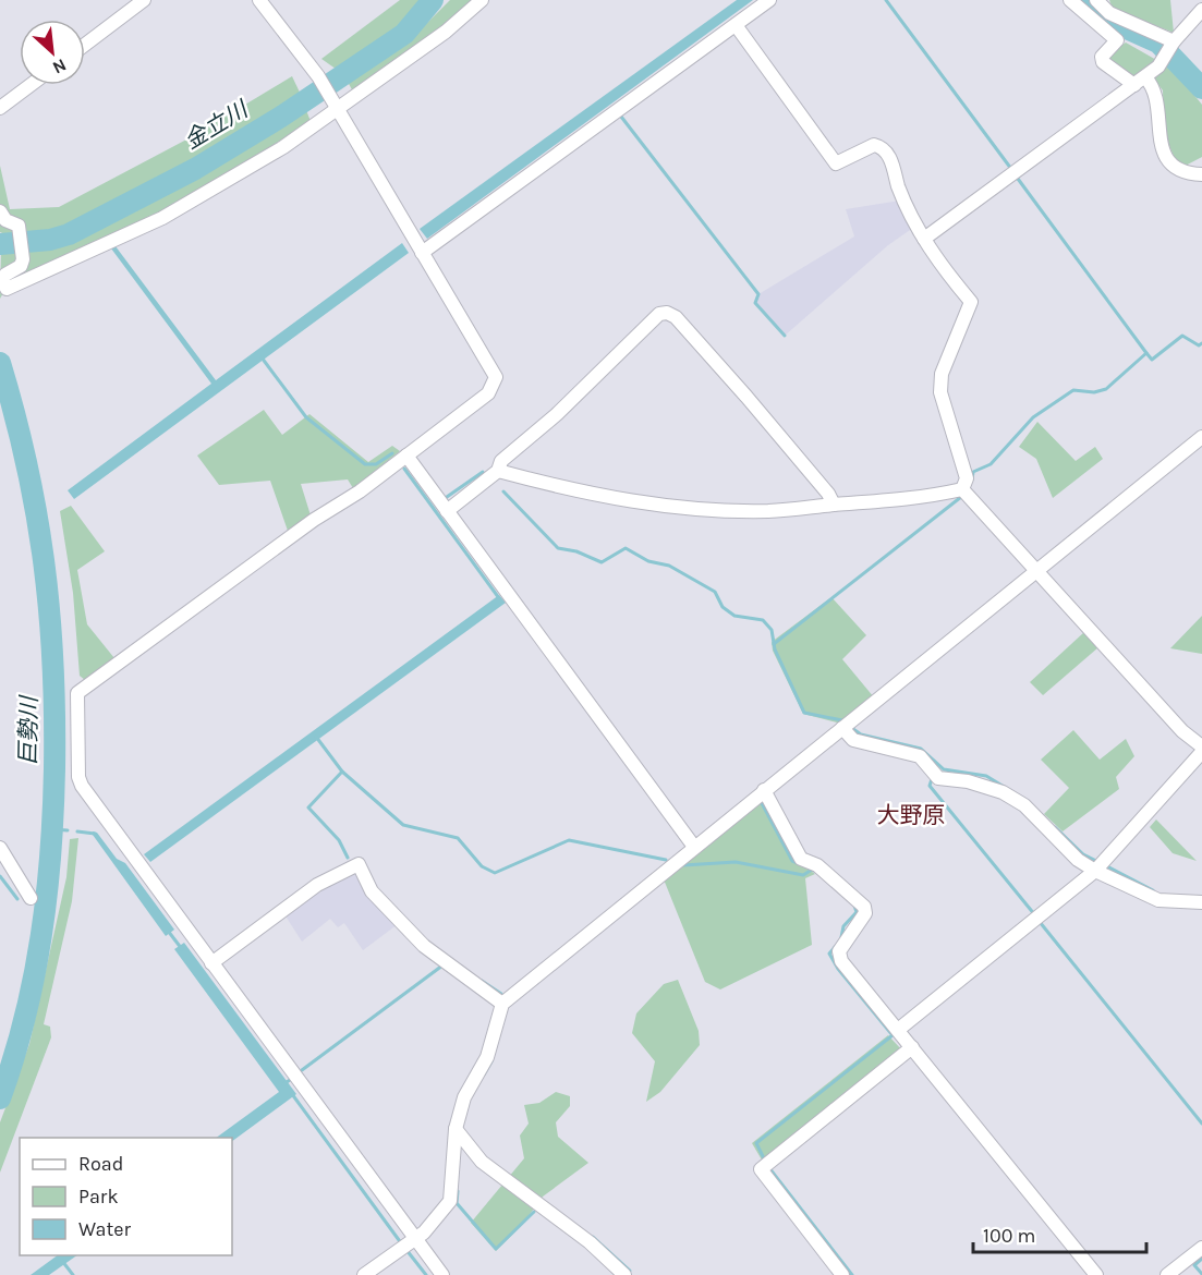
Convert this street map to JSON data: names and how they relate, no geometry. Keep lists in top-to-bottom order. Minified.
{"districts":["大野原"],"water":["金立川","巨勢川"],"legend":["Road","Park","Water"],"scale_bar":"100 m","north":"bottom right"}
